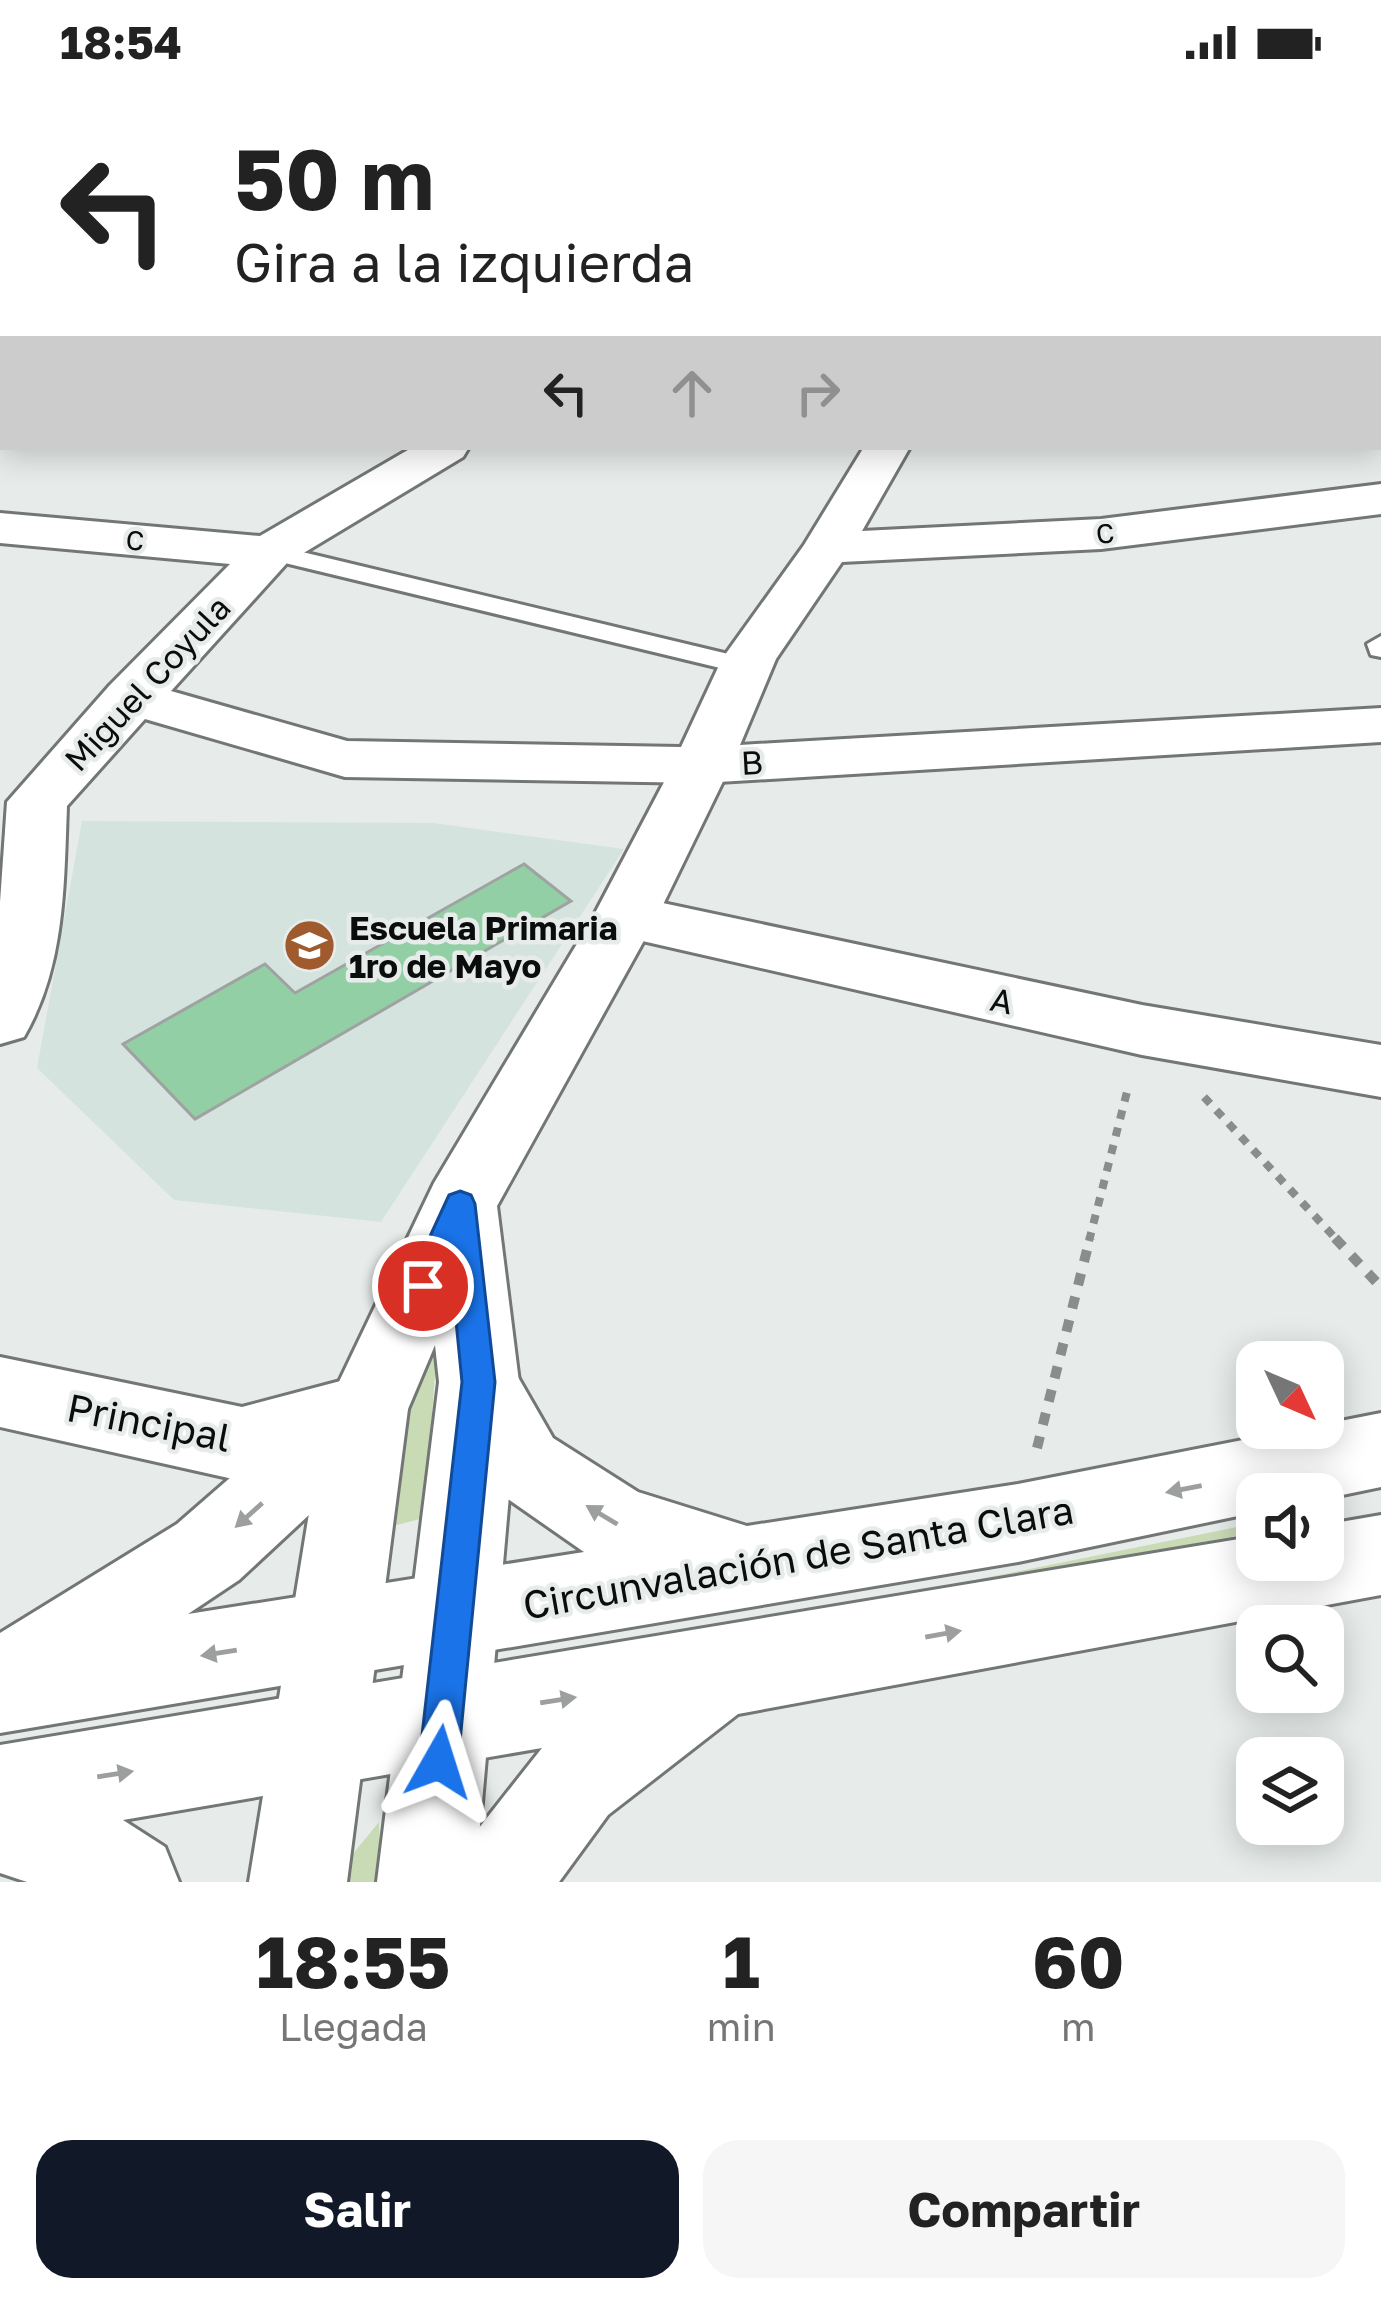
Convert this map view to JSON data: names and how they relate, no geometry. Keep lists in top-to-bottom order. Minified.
{"streets":{"main road":["C","Miguel Coyula","B","A","Principal","Circunvalación de Santa Clara"]},"crossings":[["C","Miguel Coyula"],["Miguel Coyula","B"]],"places":{"school or university":["Escuela Primaria 1ro de Mayo"]},"north":"bottom right","page":{"status":"18:54","turn":["50 m","Gira a la izquierda"],"eta":["18:55","Llegada","1","min","60","m"],"buttons":["Salir","Compartir"]}}
